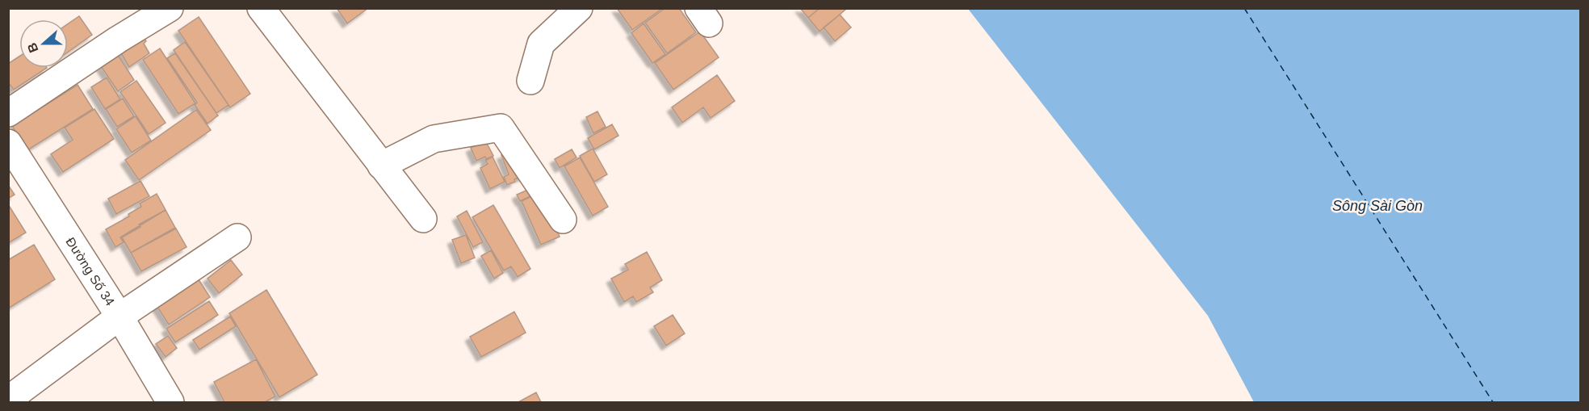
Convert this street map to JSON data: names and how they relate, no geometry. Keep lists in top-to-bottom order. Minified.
{"streets":{"street":["Đường Số 34"]},"water":["Sông Sài Gòn"],"north":"left"}
